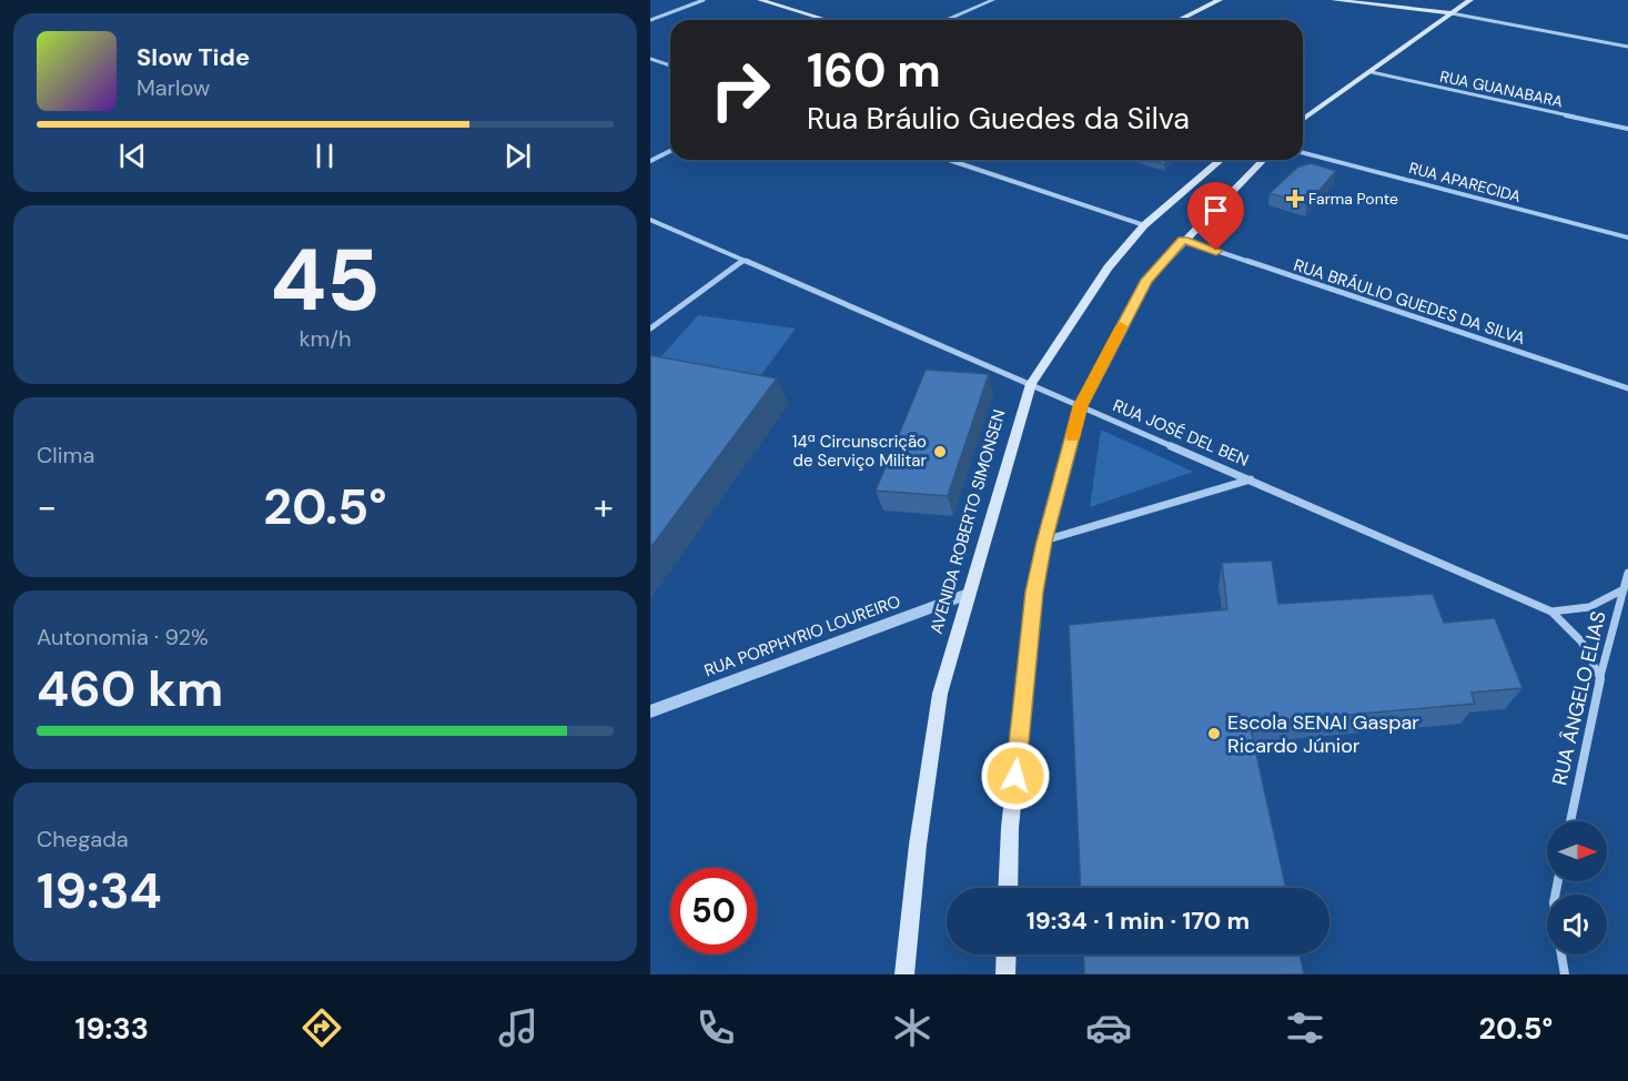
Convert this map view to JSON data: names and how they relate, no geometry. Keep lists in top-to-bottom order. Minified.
{"streets":{"main road":["AVENIDA ROBERTO SIMONSEN"],"street":["RUA GUANABARA","RUA APARECIDA","RUA BRÁULIO GUEDES DA SILVA","RUA JOSÉ DEL BEN","RUA PORPHYRIO LOUREIRO","RUA ÂNGELO ELIAS"]},"crossings":[["RUA JOSÉ DEL BEN","AVENIDA ROBERTO SIMONSEN"],["RUA JOSÉ DEL BEN","RUA ÂNGELO ELIAS"],["AVENIDA ROBERTO SIMONSEN","RUA PORPHYRIO LOUREIRO"]],"places":{"health":["Farma Ponte"],"other":["14ª Circunscrição de Serviço Militar","Escola SENAI Gaspar Ricardo Júnior"]},"north":"right","page":{"turn":["160 m","Rua Bráulio Guedes da Silva"],"song":["Slow Tide","Marlow"],"tile":[["45","km/h"],"Clima",["Autonomia · 92%","460 km"],["Chegada","19:34"]],"heat":["−","20.5°","+"],"limit":"50","trip":"19:34 · 1 min · 170 m","tabs":["19:33","20.5°"]}}
